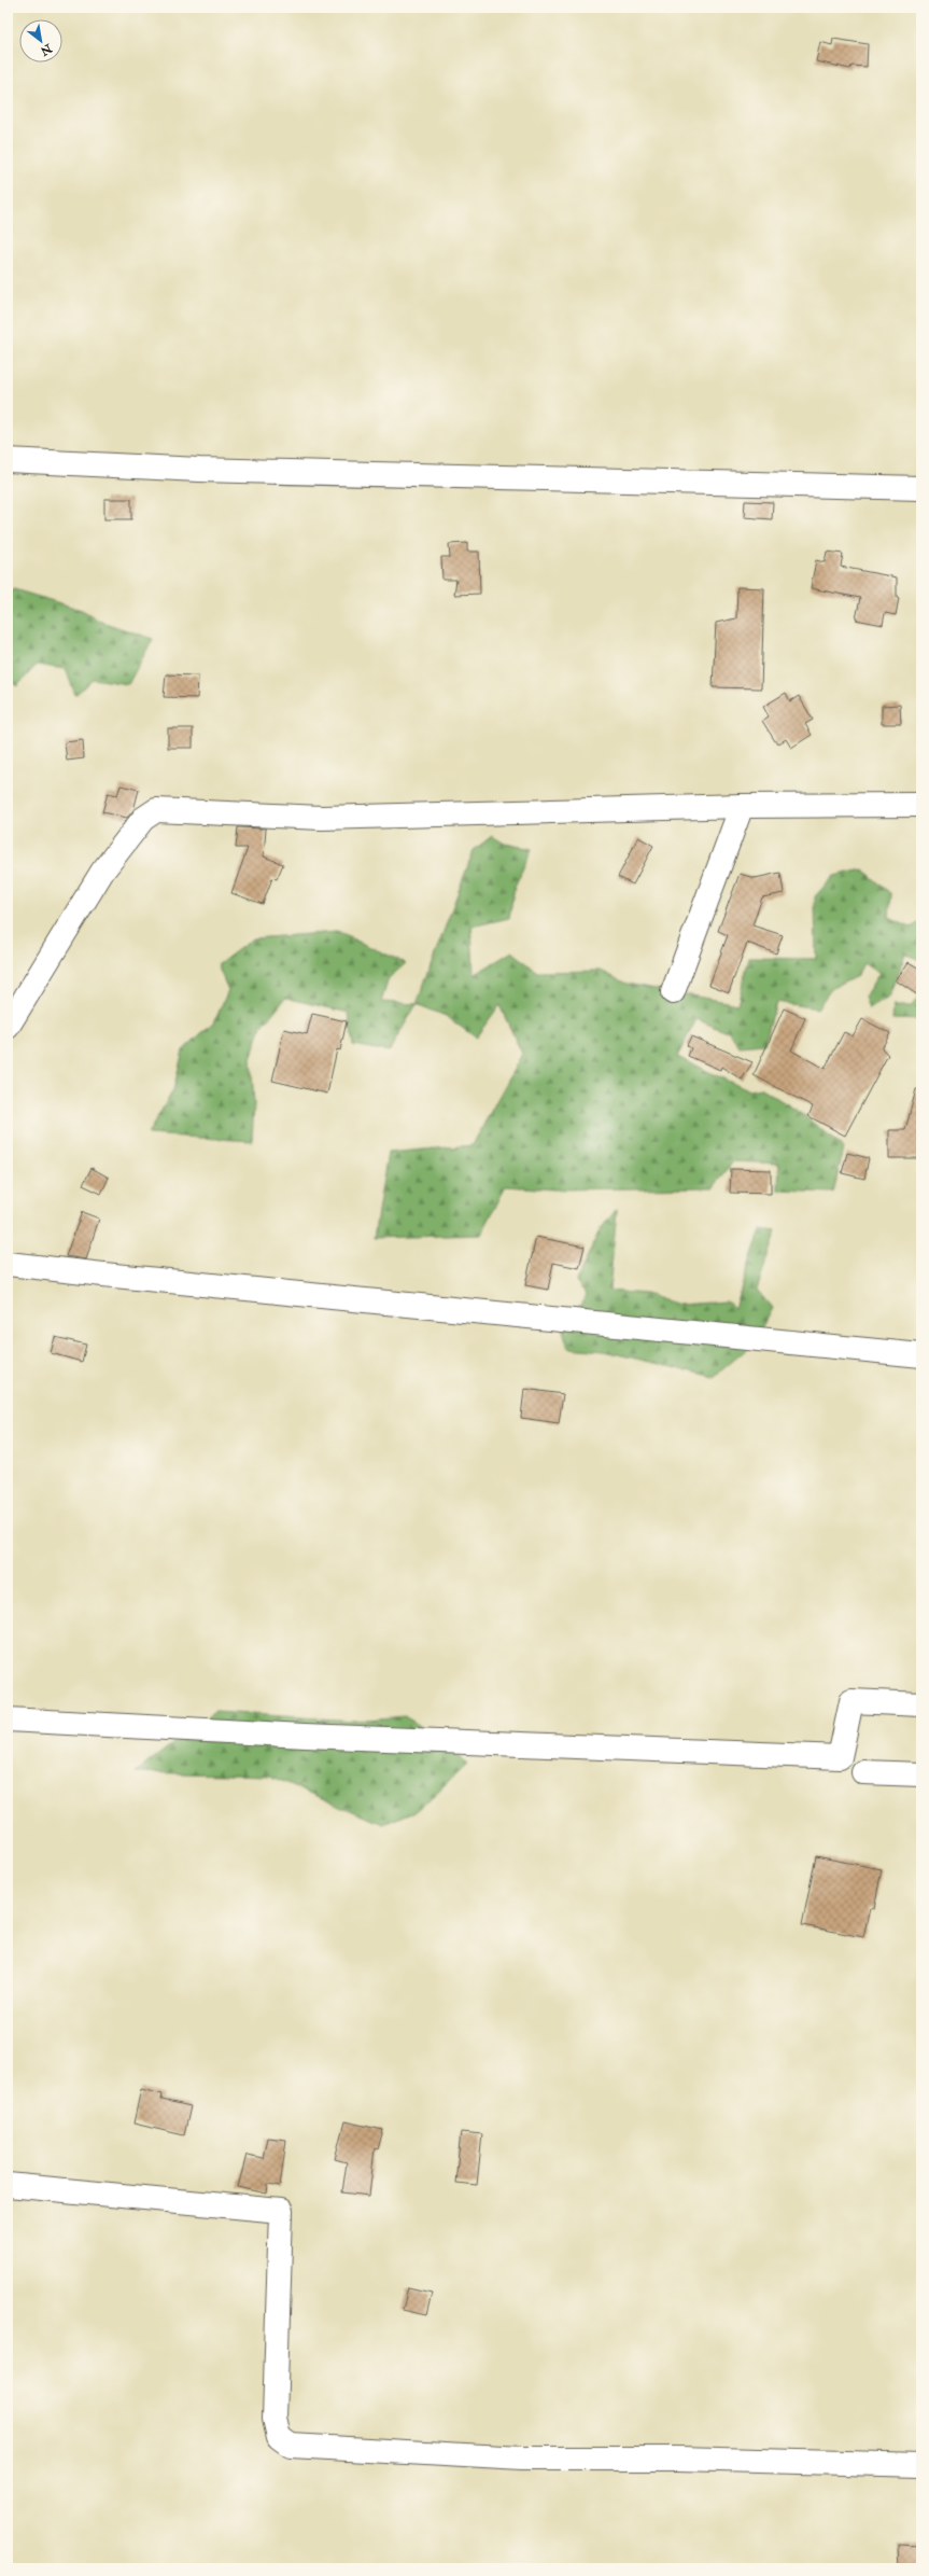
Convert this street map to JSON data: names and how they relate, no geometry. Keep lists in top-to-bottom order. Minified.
{"north":"bottom right"}
